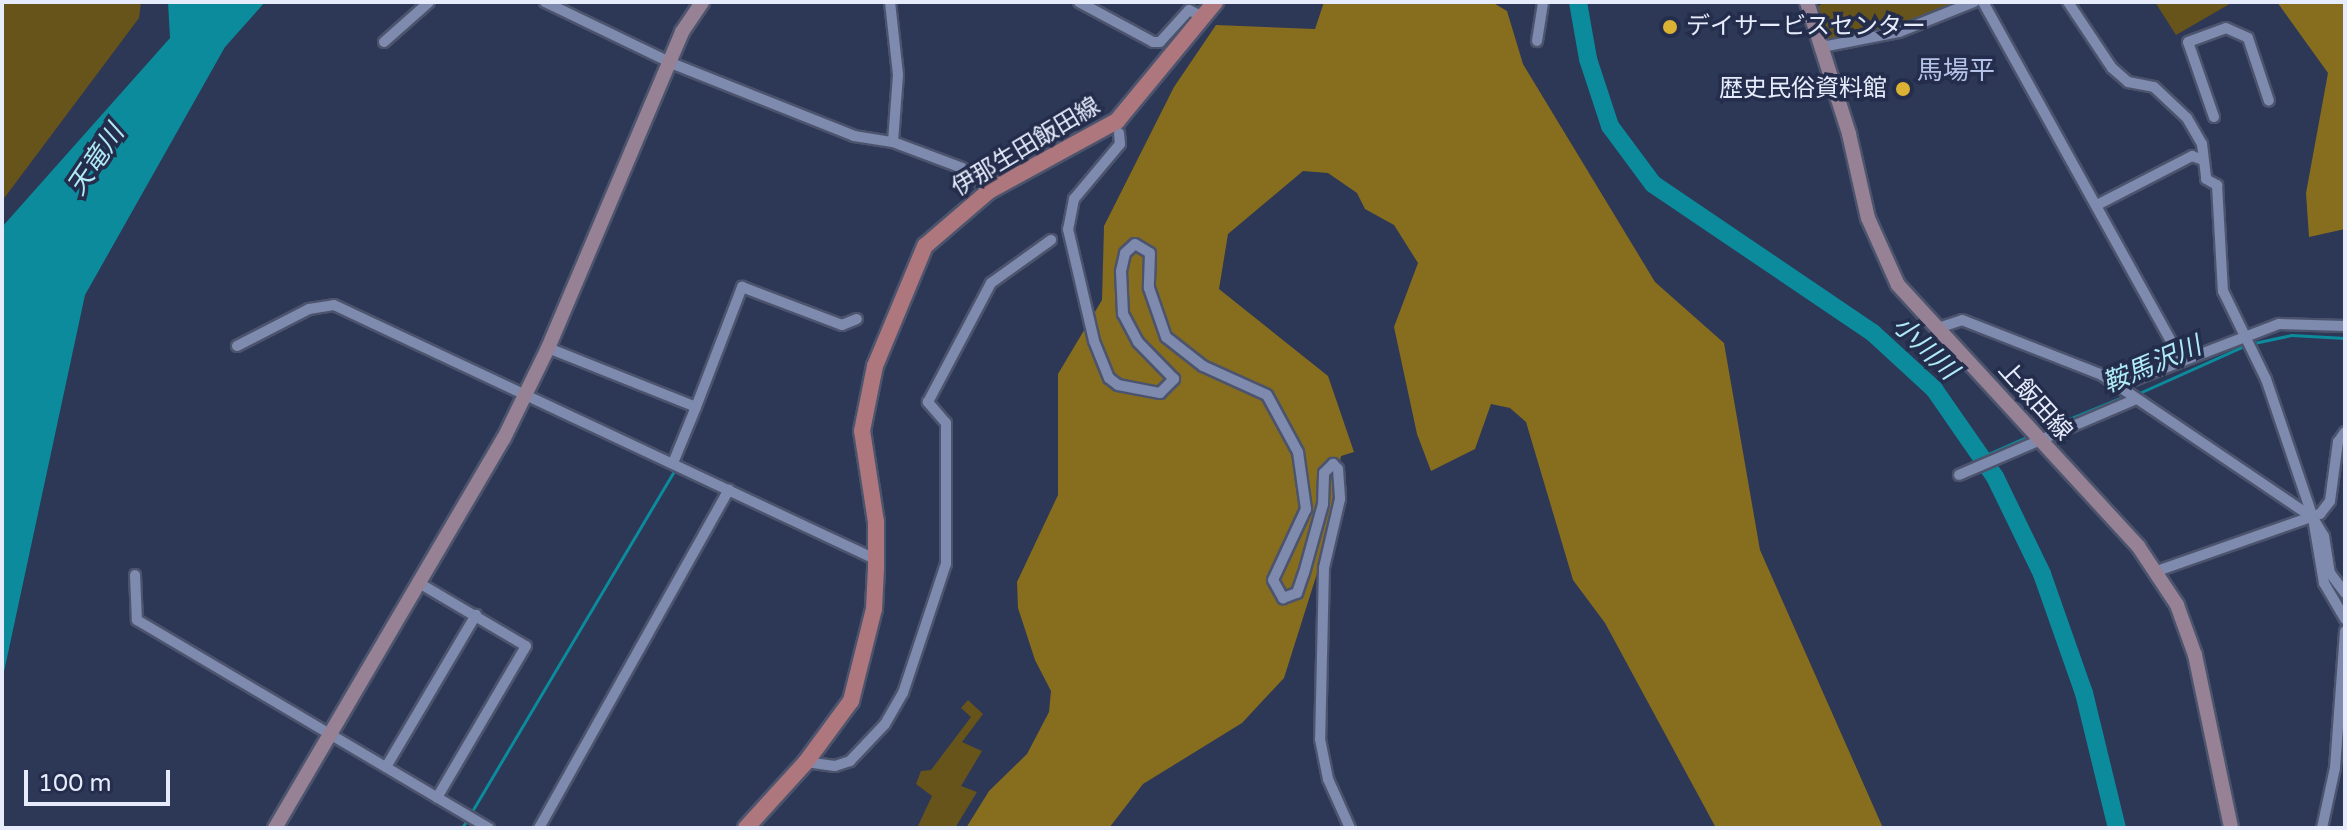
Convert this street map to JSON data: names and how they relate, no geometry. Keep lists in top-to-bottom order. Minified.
{"streets":{"main road":["伊那生田飯田線","上飯田線"]},"districts":["馬場平"],"water":["天竜川","小川川","鞍馬沢川"],"places":["デイサービスセンター","歴史民俗資料館"],"scale_bar":"100 m"}
